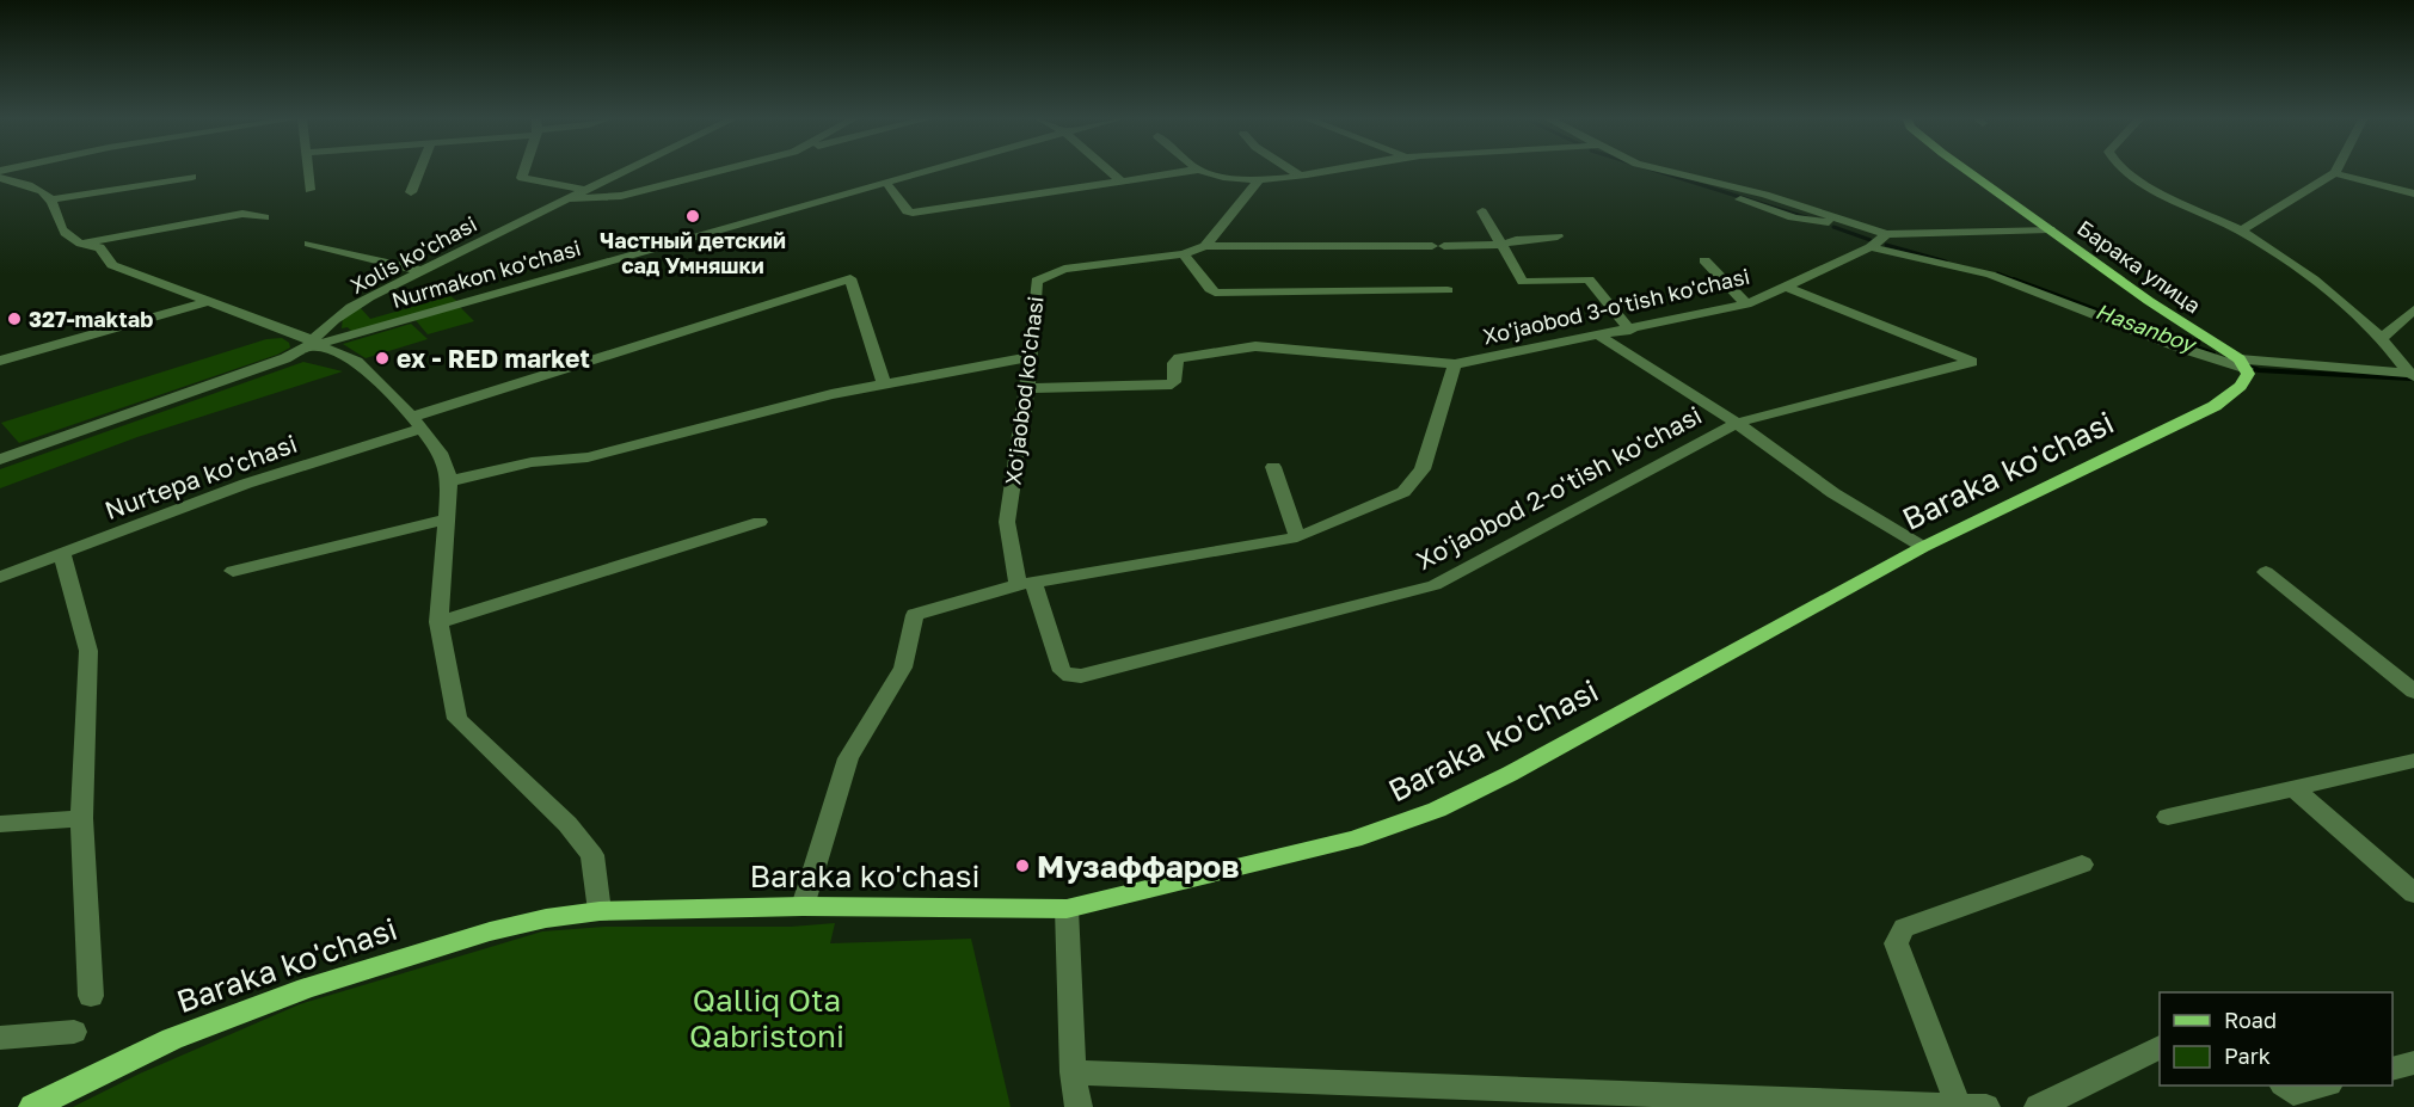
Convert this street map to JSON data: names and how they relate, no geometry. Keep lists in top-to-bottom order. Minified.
{"streets":{"main road":["Барака улица","Baraka ko'chasi"],"street":["Xolis ko'chasi","Nurmakon ko'chasi","Xo'jaobod 3-o'tish ko'chasi","Xo'jaobod ko'chasi","Nurtepa ko'chasi","Xo'jaobod 2-o'tish ko'chasi"]},"crossings":[["Xolis ko'chasi","Nurmakon ko'chasi"],["Барака улица","Baraka ko'chasi"],["Xo'jaobod 3-o'tish ko'chasi","Xo'jaobod ko'chasi"],["Xo'jaobod 3-o'tish ko'chasi","Xo'jaobod 2-o'tish ko'chasi"],["Xo'jaobod ko'chasi","Xo'jaobod 2-o'tish ko'chasi"]],"water":["Hasanboy"],"parks":["Qalliq Ota Qabristoni"],"places":["Частный детский сад Умняшки","327-maktab","ex - RED market","Музаффаров"],"legend":["Road","Park"]}
